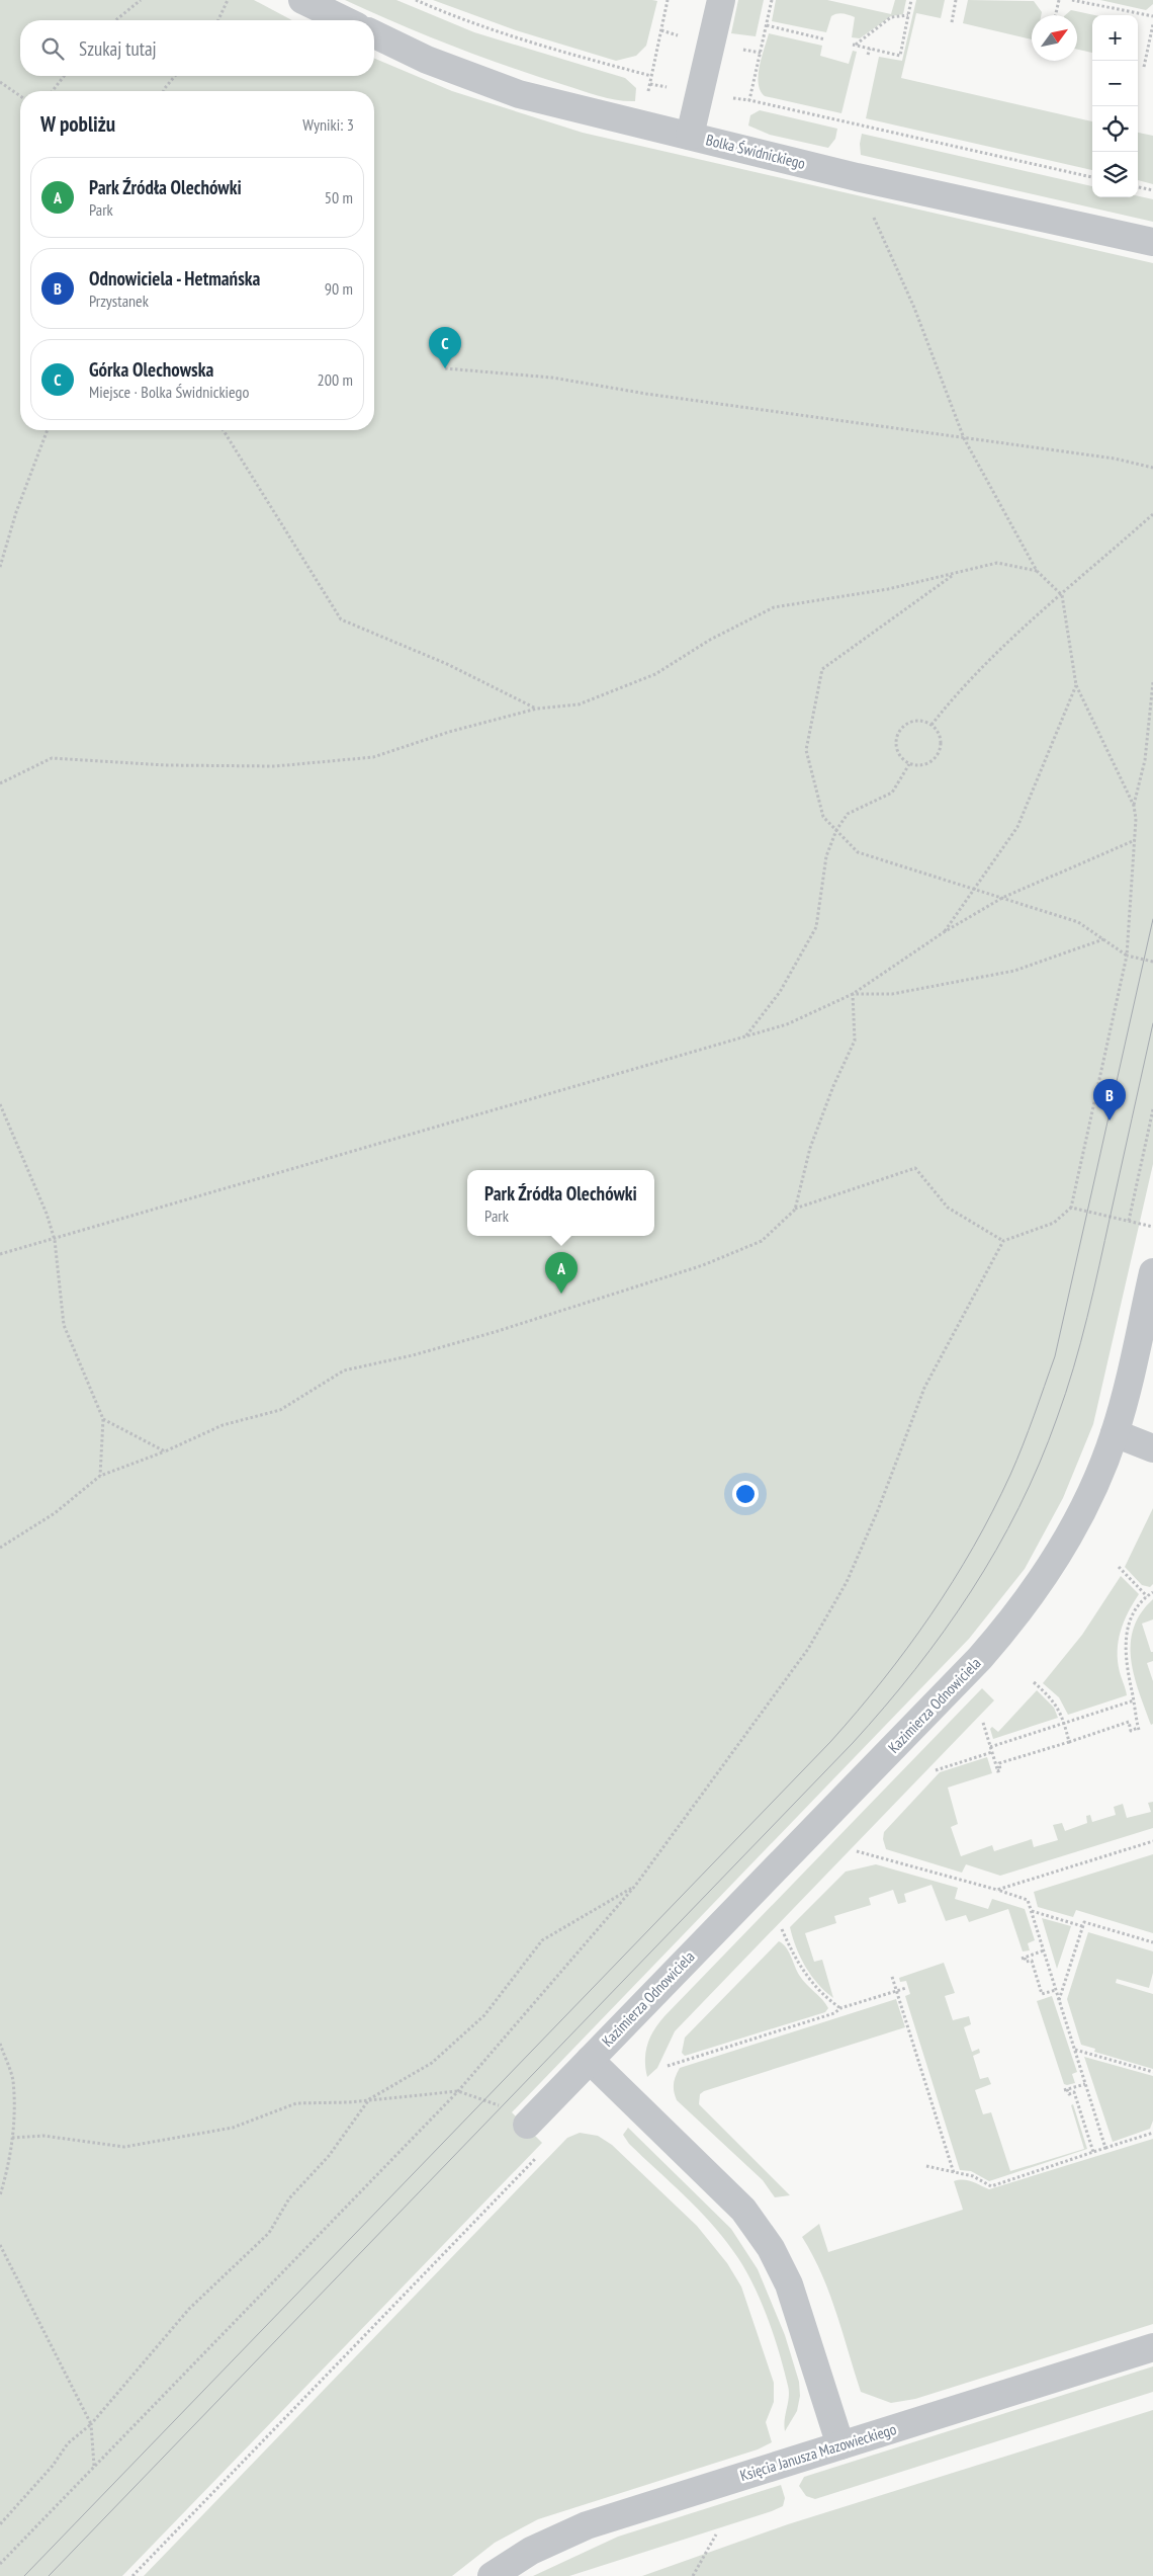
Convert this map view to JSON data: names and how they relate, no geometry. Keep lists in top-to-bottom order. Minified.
{"streets":{"street":["Bolka Świdnickiego","Kazimierza Odnowiciela","Księcia Janusza Mazowieckiego"]},"crossings":[["Kazimierza Odnowiciela","Księcia Janusza Mazowieckiego"]],"north":"top right","page":{"map_buttons":["+","−"],"search":"Szukaj tutaj","heading":["W pobliżu","Wyniki: 3"],"list":[{"mark":"A","name":"Park Źródła Olechówki","note":"Park","value":"50 m"},{"mark":"B","name":"Odnowiciela - Hetmańska","note":"Przystanek","value":"90 m"},{"mark":"C","name":"Górka Olechowska","note":"Miejsce · Bolka Świdnickiego","value":"200 m"}],"pins":["C","B","A"],"popup":["Park Źródła Olechówki","Park"]}}
